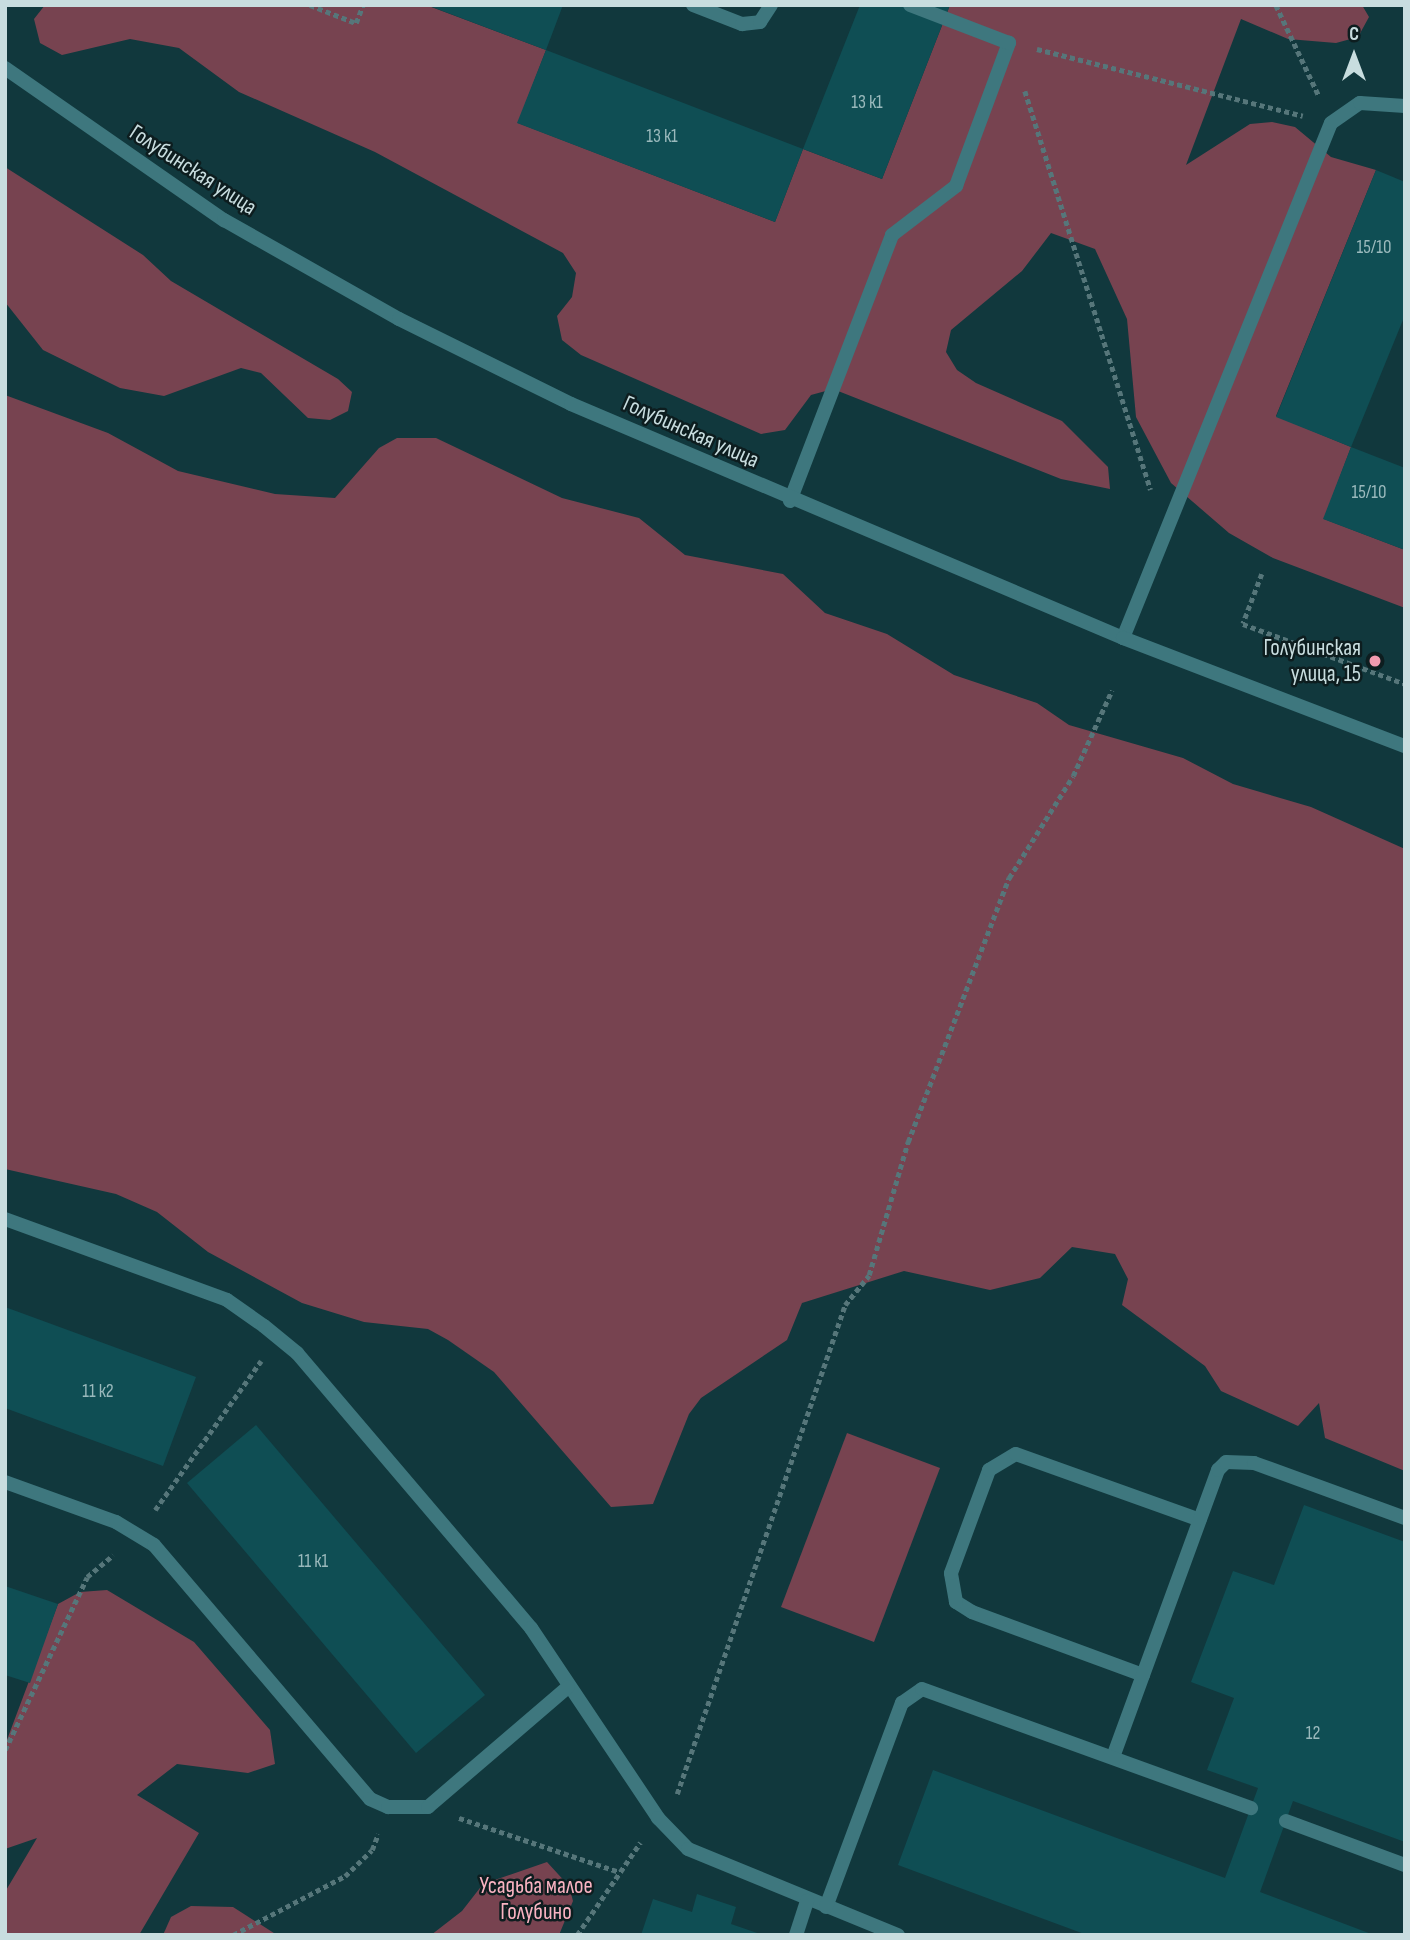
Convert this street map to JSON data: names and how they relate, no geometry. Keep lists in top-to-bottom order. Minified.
{"streets":{"street":["Голубинская улица"]},"parks":["Усадьба малое Голубино"],"places":["Голубинская улица, 15"],"house_numbers":["13 к1","13 к1","15/10","15/10","11 к2","11 к1","12"],"north":"top"}
